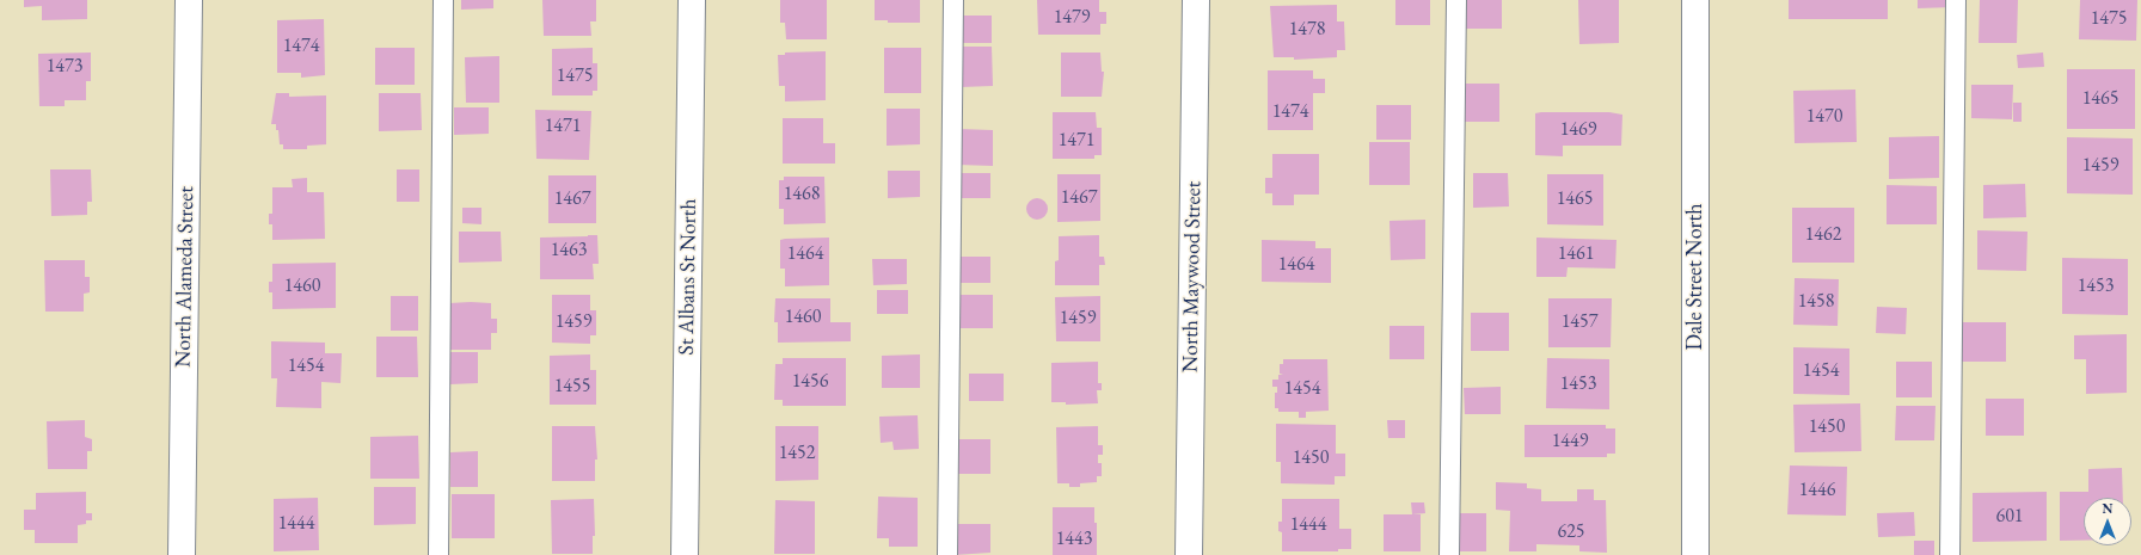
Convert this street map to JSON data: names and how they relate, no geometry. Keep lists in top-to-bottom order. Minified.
{"streets":{"street":["North Alameda Street","St Albans St North","North Maywood Street","Dale Street North"]},"house_numbers":["1479","1475","1478","1474","1473","1475","1465","1474","1470","1471","1469","1471","1459","1468","1467","1467","1465","1462","1463","1464","1461","1464","1460","1453","1458","1460","1459","1459","1457","1454","1454","1456","1453","1455","1454","1450","1449","1452","1450","1446","601","1444","1444","625","1443"],"north":"top"}
